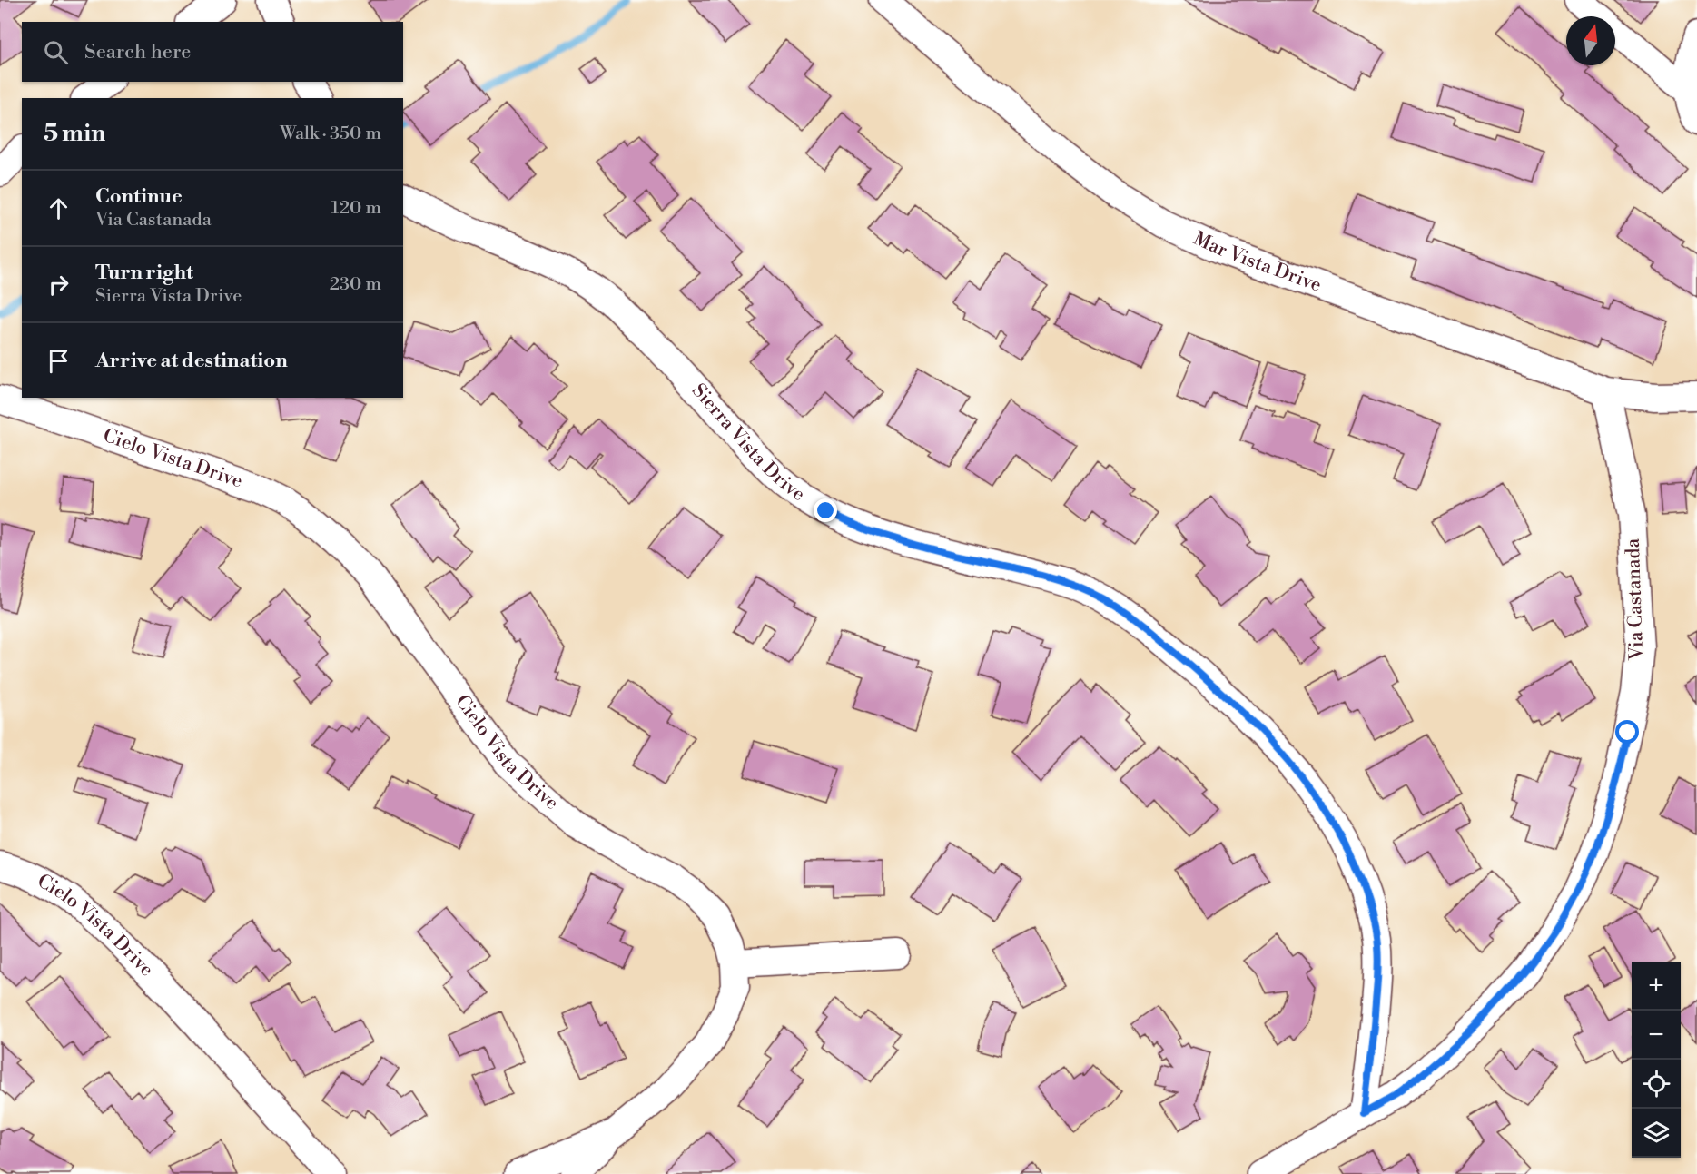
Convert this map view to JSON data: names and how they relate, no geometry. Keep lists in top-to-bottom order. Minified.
{"streets":{"street":["Mar Vista Drive","Sierra Vista Drive","Cielo Vista Drive","Via Castanada"]},"crossings":[["Mar Vista Drive","Via Castanada"],["Sierra Vista Drive","Via Castanada"]],"north":"top","page":{"search":"Search here","heading":["5 min","Walk · 350 m"],"list":[["Continue","Via Castanada","120 m"],["Turn right","Sierra Vista Drive","230 m"],"Arrive at destination"],"map_buttons":["+","−"]}}
